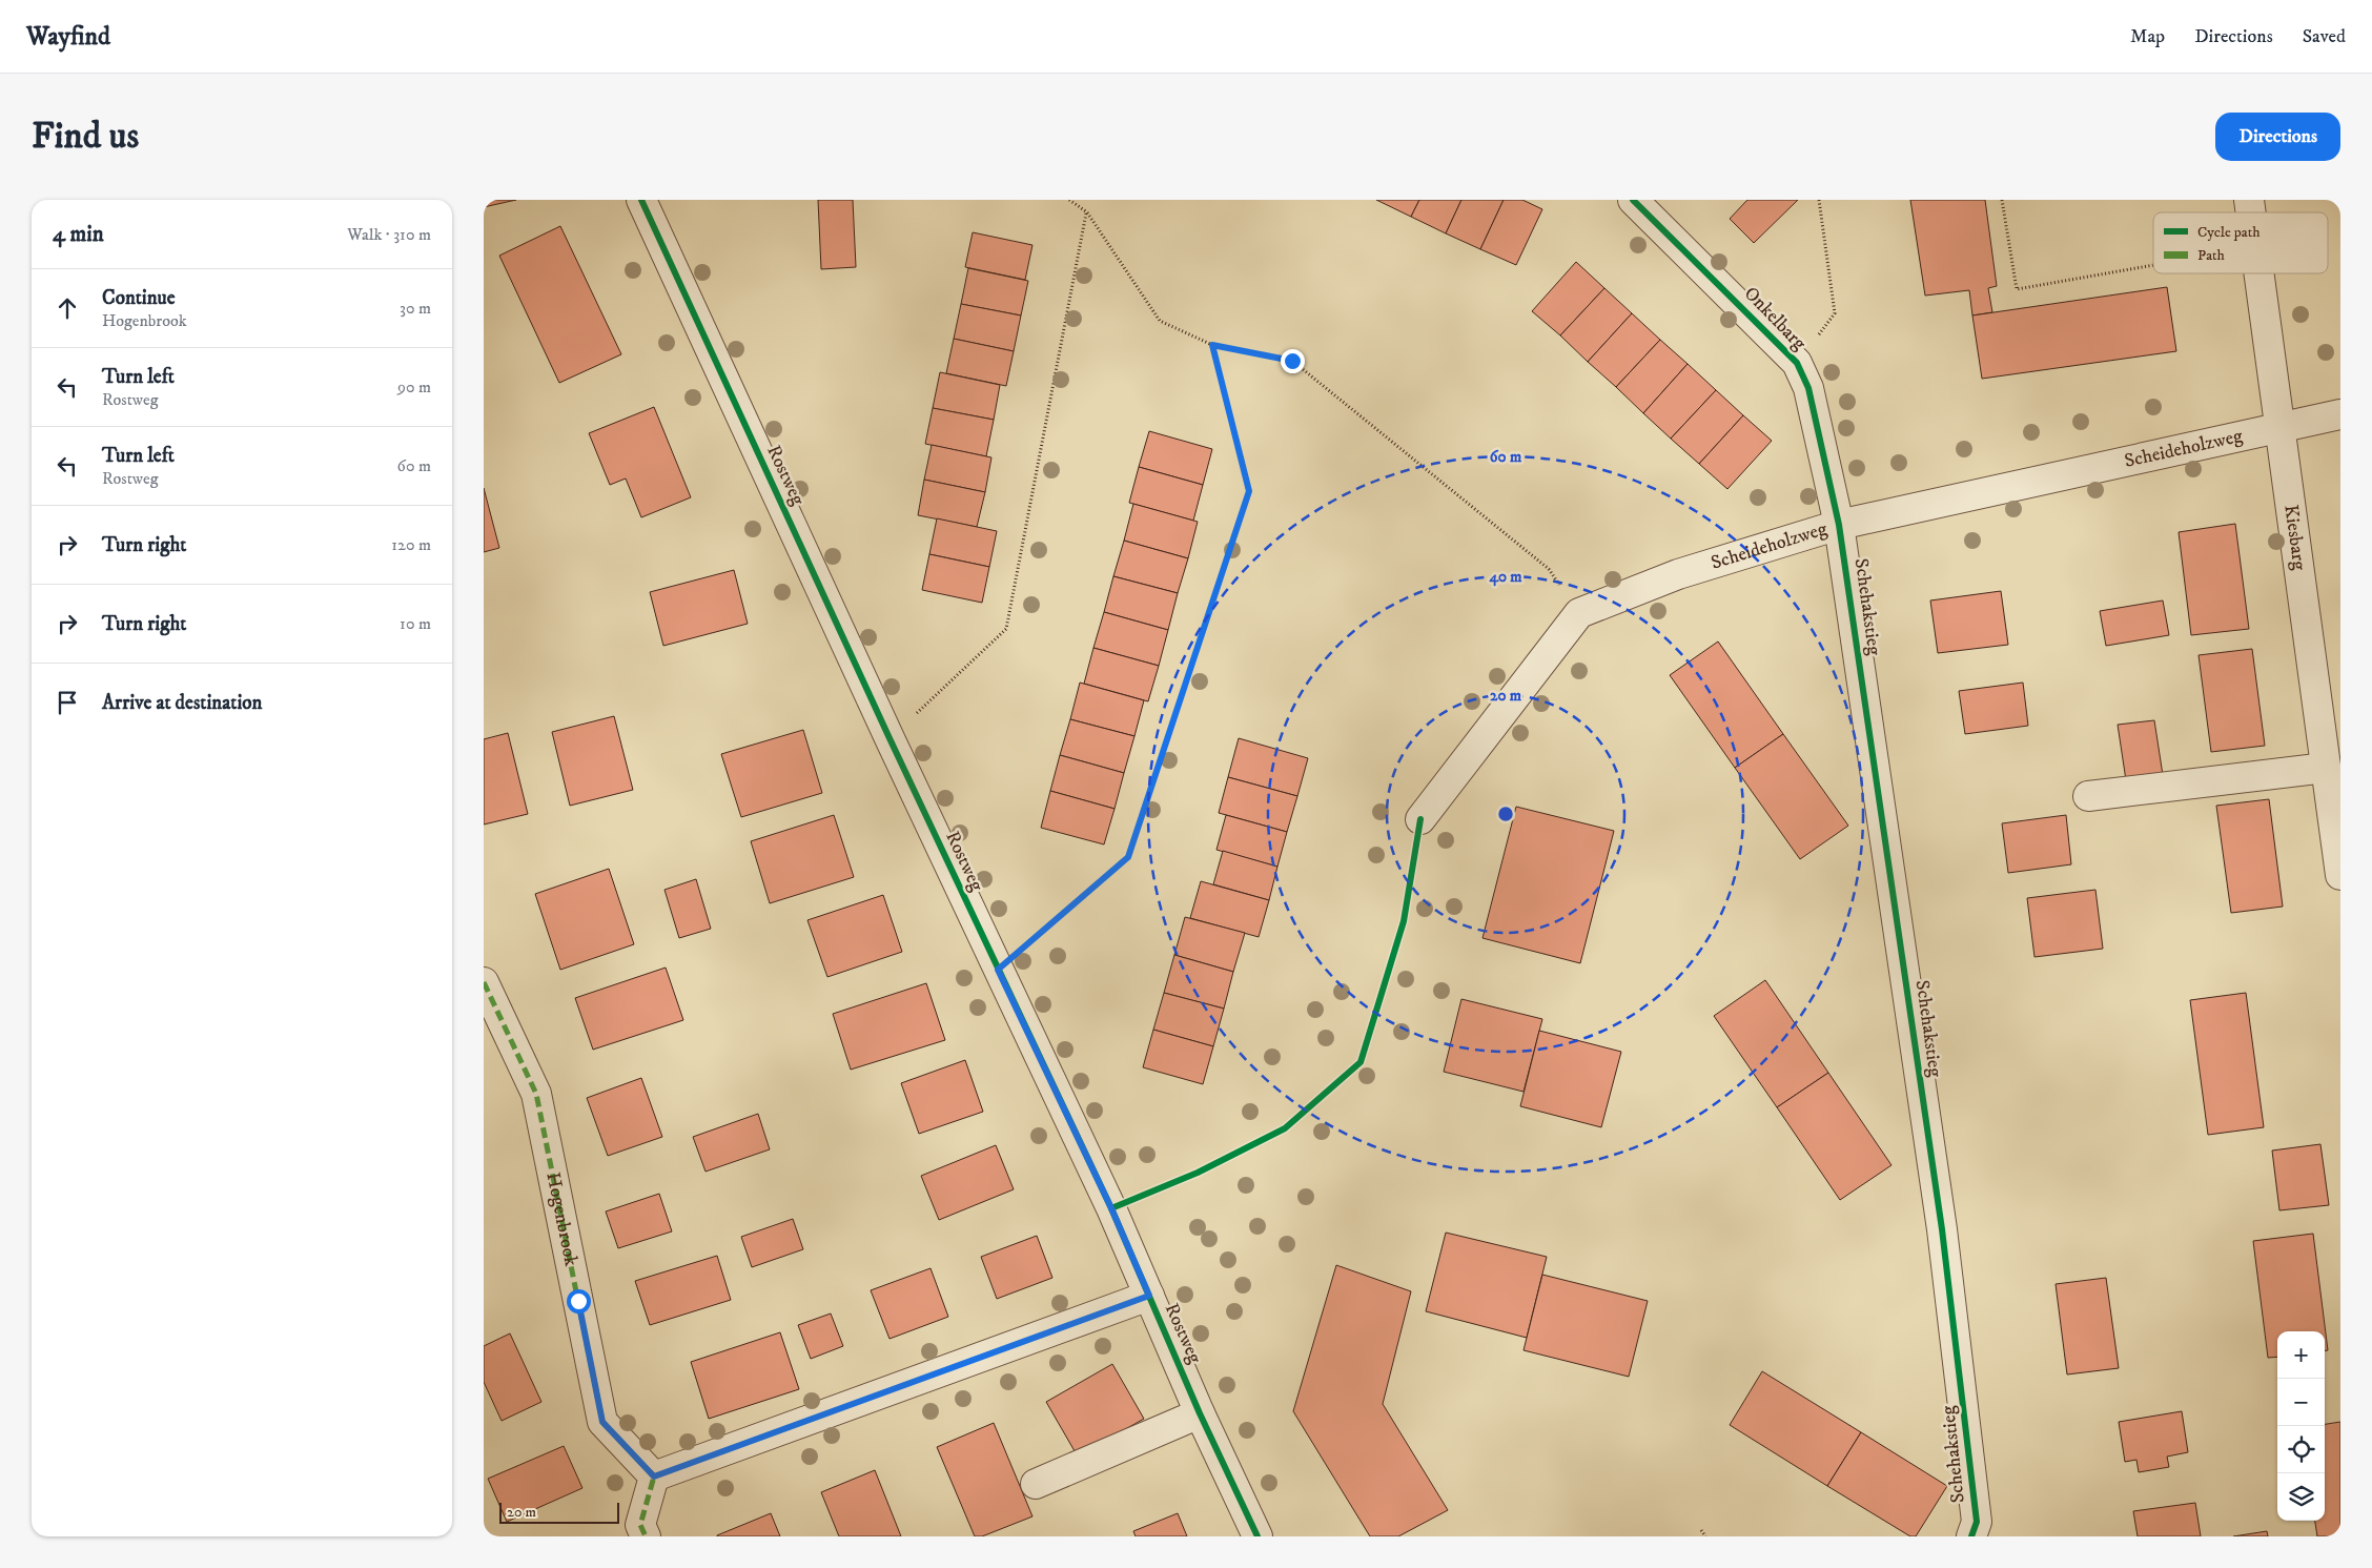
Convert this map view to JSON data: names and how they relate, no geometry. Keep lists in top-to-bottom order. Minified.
{"streets":{"street":["Onkelbarg","Scheideholzweg","Rostweg","Kiesbarg","Schehakstieg","Hogenbrook"]},"crossings":[["Onkelbarg","Scheideholzweg"],["Onkelbarg","Schehakstieg"],["Scheideholzweg","Kiesbarg"],["Scheideholzweg","Schehakstieg"],["Rostweg","Hogenbrook"]],"legend":["Cycle path","Path"],"scale_bar":"20 m","page":{"header":"Wayfind","nav":["Map","Directions","Saved"],"buttons":"Directions","title":"Find us","heading":["4 min","Walk · 310 m"],"list":[["Continue","Hogenbrook","30 m"],["Turn left","Rostweg","90 m"],["Turn left","Rostweg","60 m"],["Turn right","120 m"],["Turn right","10 m"],"Arrive at destination"],"map_buttons":["+","−"],"scale":"20 m"},"rings":["60 m","40 m","20 m"]}
